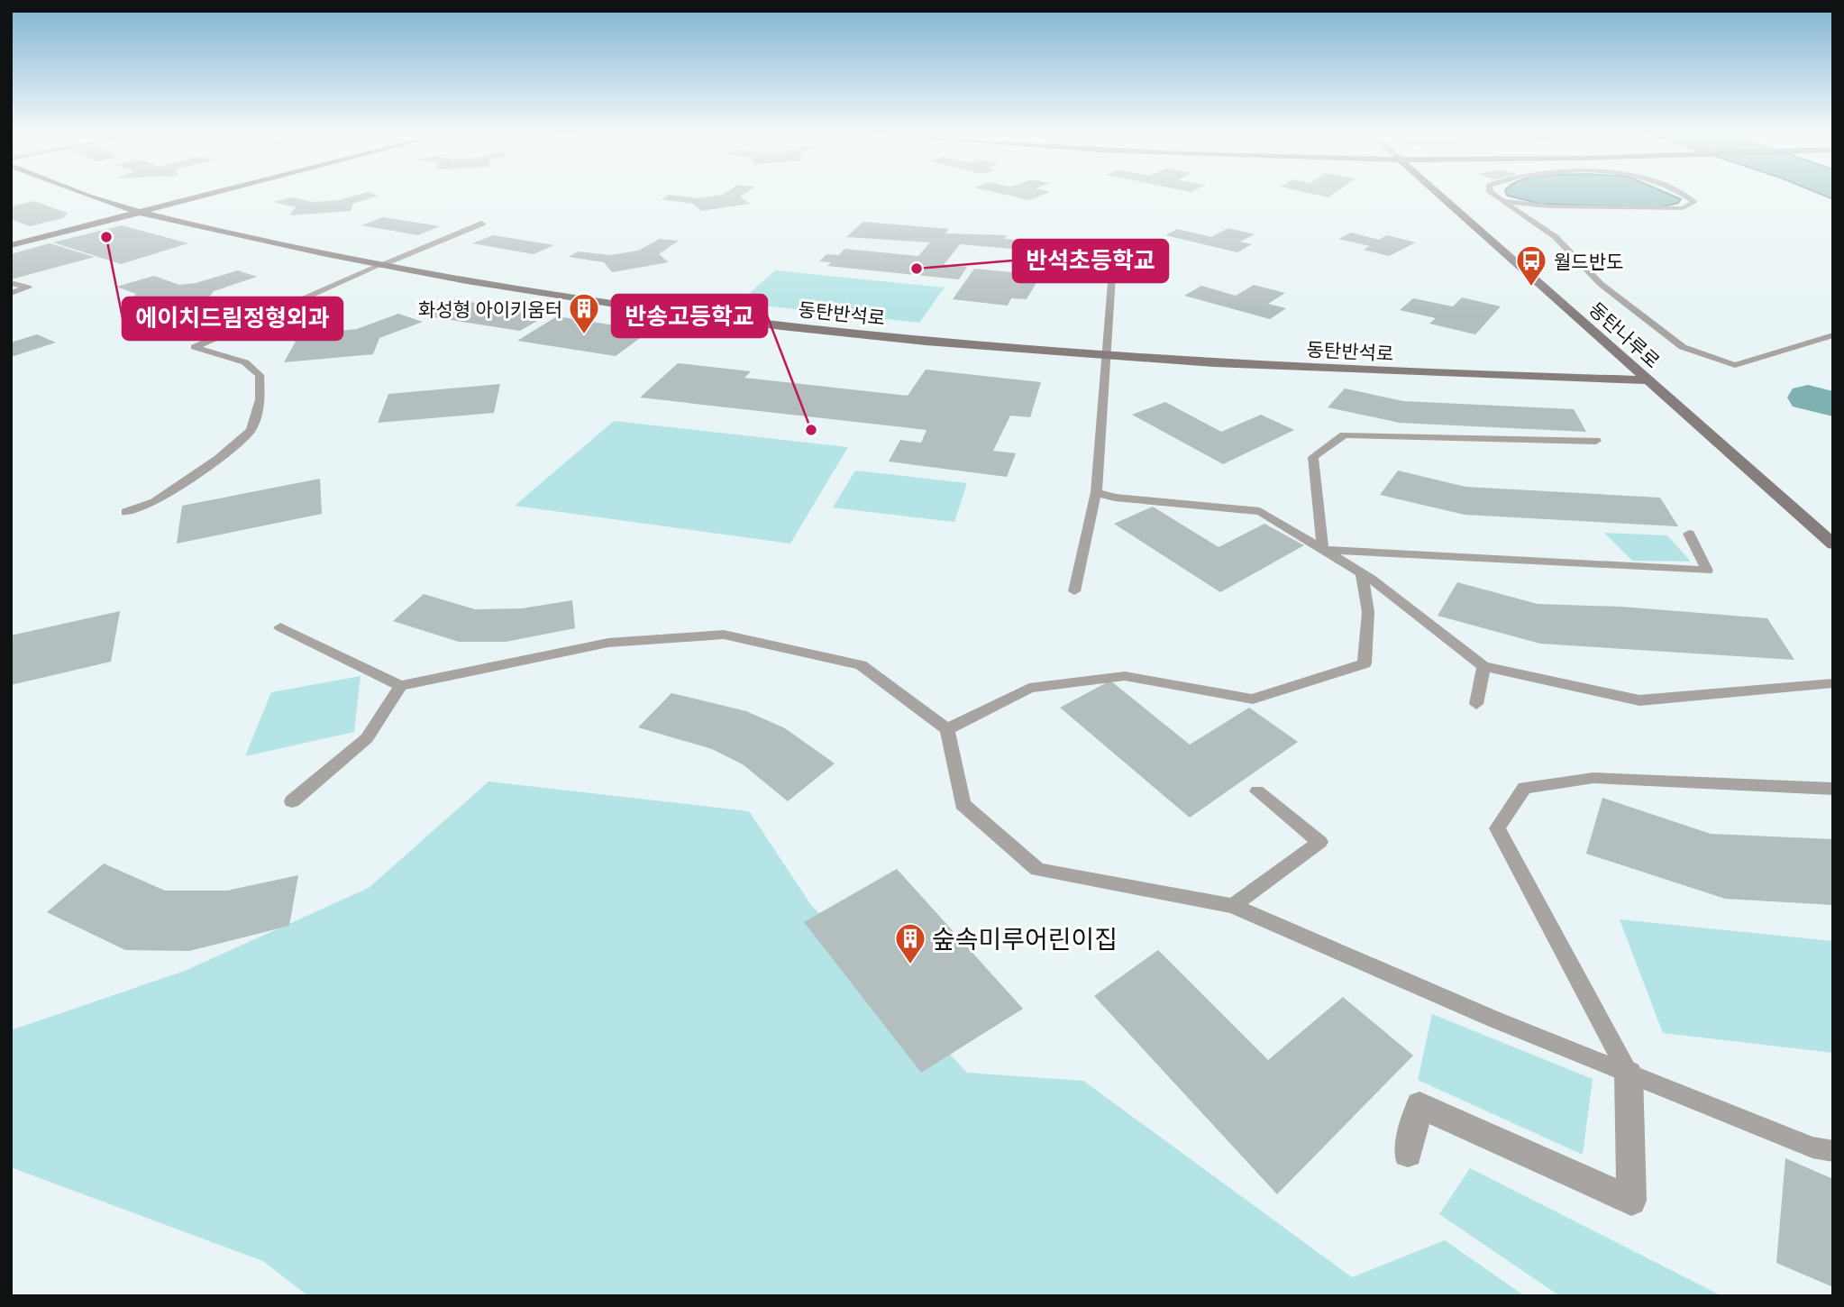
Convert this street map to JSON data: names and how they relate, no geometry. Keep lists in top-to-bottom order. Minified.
{"streets":{"street":["동탄반석로","동탄나루로"]},"crossings":[["동탄반석로","동탄나루로"]],"places":{"other":["에이치드림정형외과","반석초등학교","반송고등학교"],"bus stop":["월드반도"],"building":["화성형 아이키움터","숲속미루어린이집"]}}
